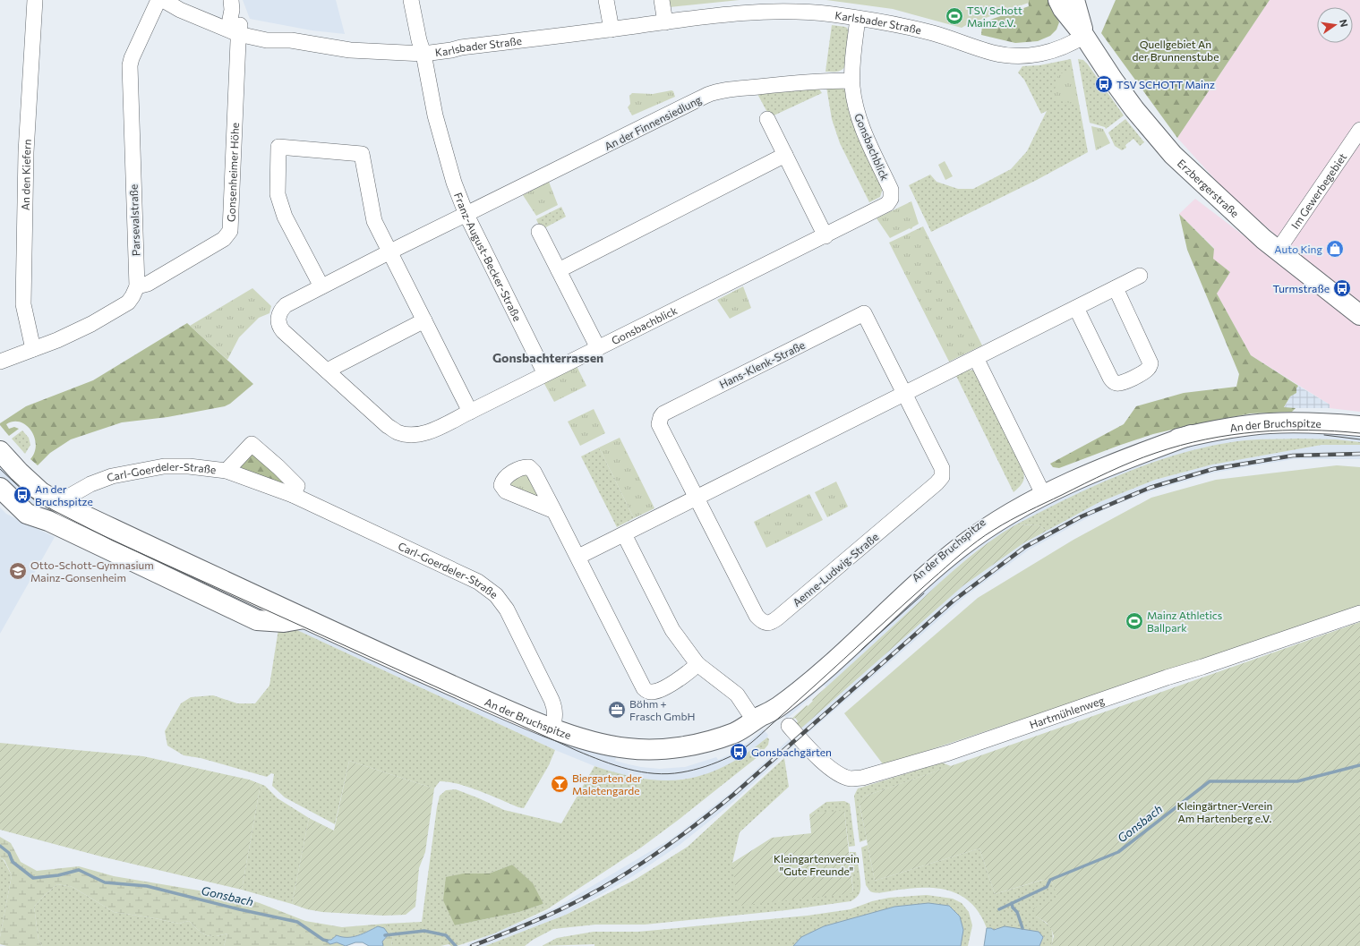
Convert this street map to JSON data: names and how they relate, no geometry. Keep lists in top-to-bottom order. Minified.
{"streets":{"main road":["Erzbergerstraße","An der Bruchspitze"],"street":["Karlsbader Straße","An der Finnensiedlung","Gonsbachblick","Gonsenheimer Höhe","An den Kiefern","Im Gewerbegebiet","Parsevalstraße","Franz-August-Becker-Straße","Hans-Klenk-Straße","Carl-Goerdeler-Straße","Aenne-Ludwig-Straße","Hartmühlenweg"]},"crossings":[["Karlsbader Straße","Gonsbachblick"],["Karlsbader Straße","Gonsenheimer Höhe"],["Karlsbader Straße","Erzbergerstraße"],["Karlsbader Straße","Franz-August-Becker-Straße"],["An der Finnensiedlung","Gonsbachblick"],["An der Finnensiedlung","Franz-August-Becker-Straße"],["Gonsbachblick","Franz-August-Becker-Straße"],["Gonsenheimer Höhe","Parsevalstraße"],["Erzbergerstraße","Im Gewerbegebiet"],["Hans-Klenk-Straße","Aenne-Ludwig-Straße"],["An der Bruchspitze","Carl-Goerdeler-Straße"]],"districts":["Gonsbachterrassen"],"water":["Gonsbach"],"parks":["Quellgebiet An der Brunnenstube","Kleingärtner-Verein Am Hartenberg e.V.","Kleingartenverein \"Gute Freunde\""],"places":{"sports":["TSV Schott Mainz e.V.","Mainz Athletics Ballpark"],"bus stop":["TSV SCHOTT Mainz","Turmstraße","An der Bruchspitze","Gonsbachgärten"],"shop":["Auto King"],"school or university":["Otto-Schott-Gymnasium Mainz-Gonsenheim"],"office":["Böhm + Frasch GmbH"],"bar":["Biergarten der Maletengarde"]},"north":"right"}
